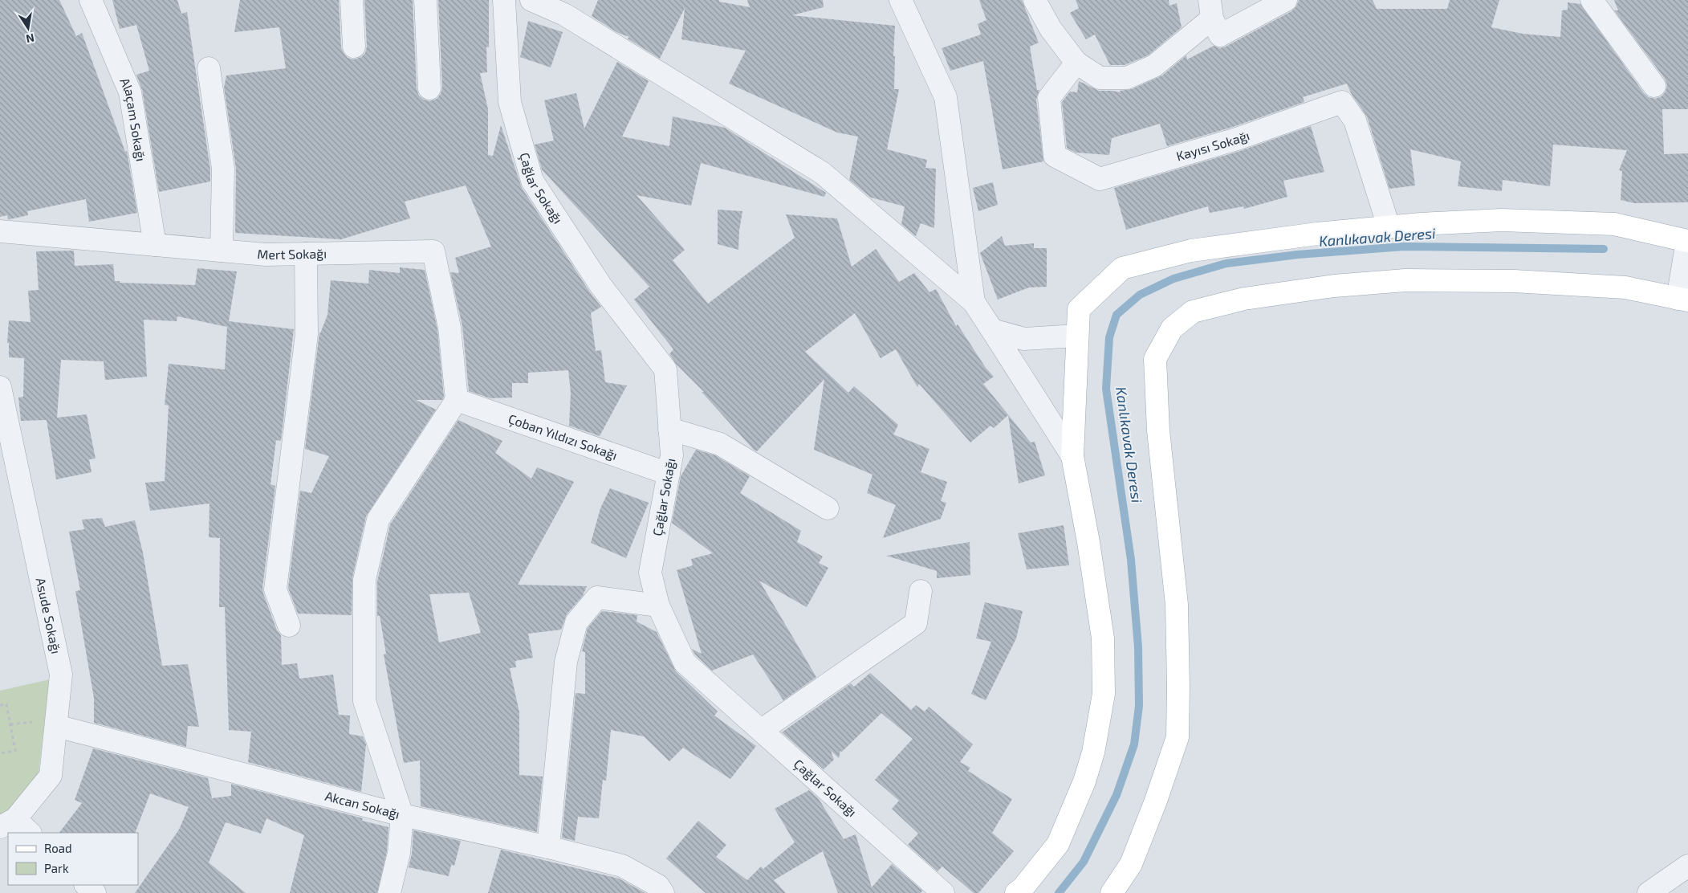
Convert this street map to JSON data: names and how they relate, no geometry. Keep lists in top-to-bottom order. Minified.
{"streets":{"street":["Alaçam Sokağı","Kayısı Sokağı","Çağlar Sokağı","Mert Sokağı","Çoban Yıldızı Sokağı","Asude Sokağı","Akcan Sokağı"]},"crossings":[["Alaçam Sokağı","Mert Sokağı"],["Çağlar Sokağı","Çoban Yıldızı Sokağı"],["Mert Sokağı","Çoban Yıldızı Sokağı"],["Asude Sokağı","Akcan Sokağı"]],"water":["Kanlıkavak Deresi"],"legend":["Road","Park"],"north":"bottom"}
